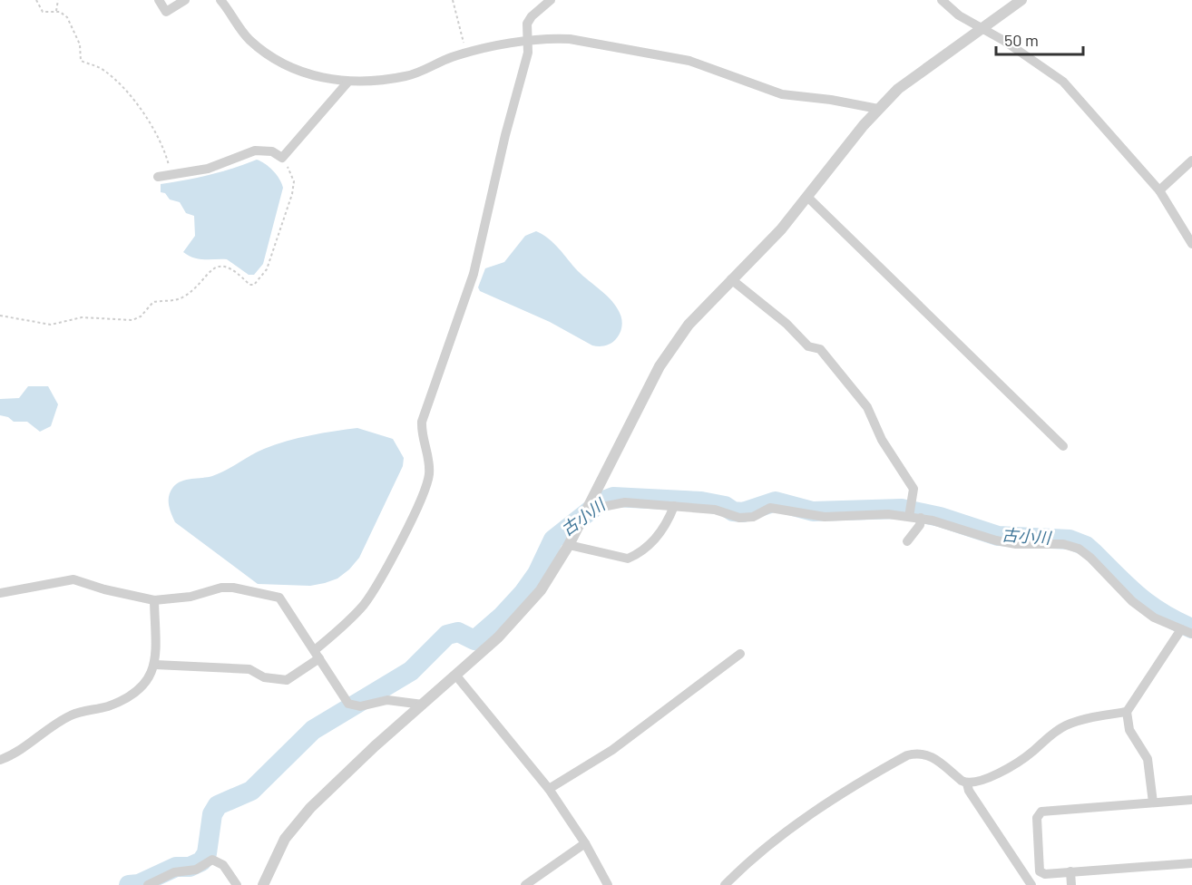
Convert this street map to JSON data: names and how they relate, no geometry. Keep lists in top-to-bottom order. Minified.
{"water":["古小川"],"scale_bar":"50 m"}
